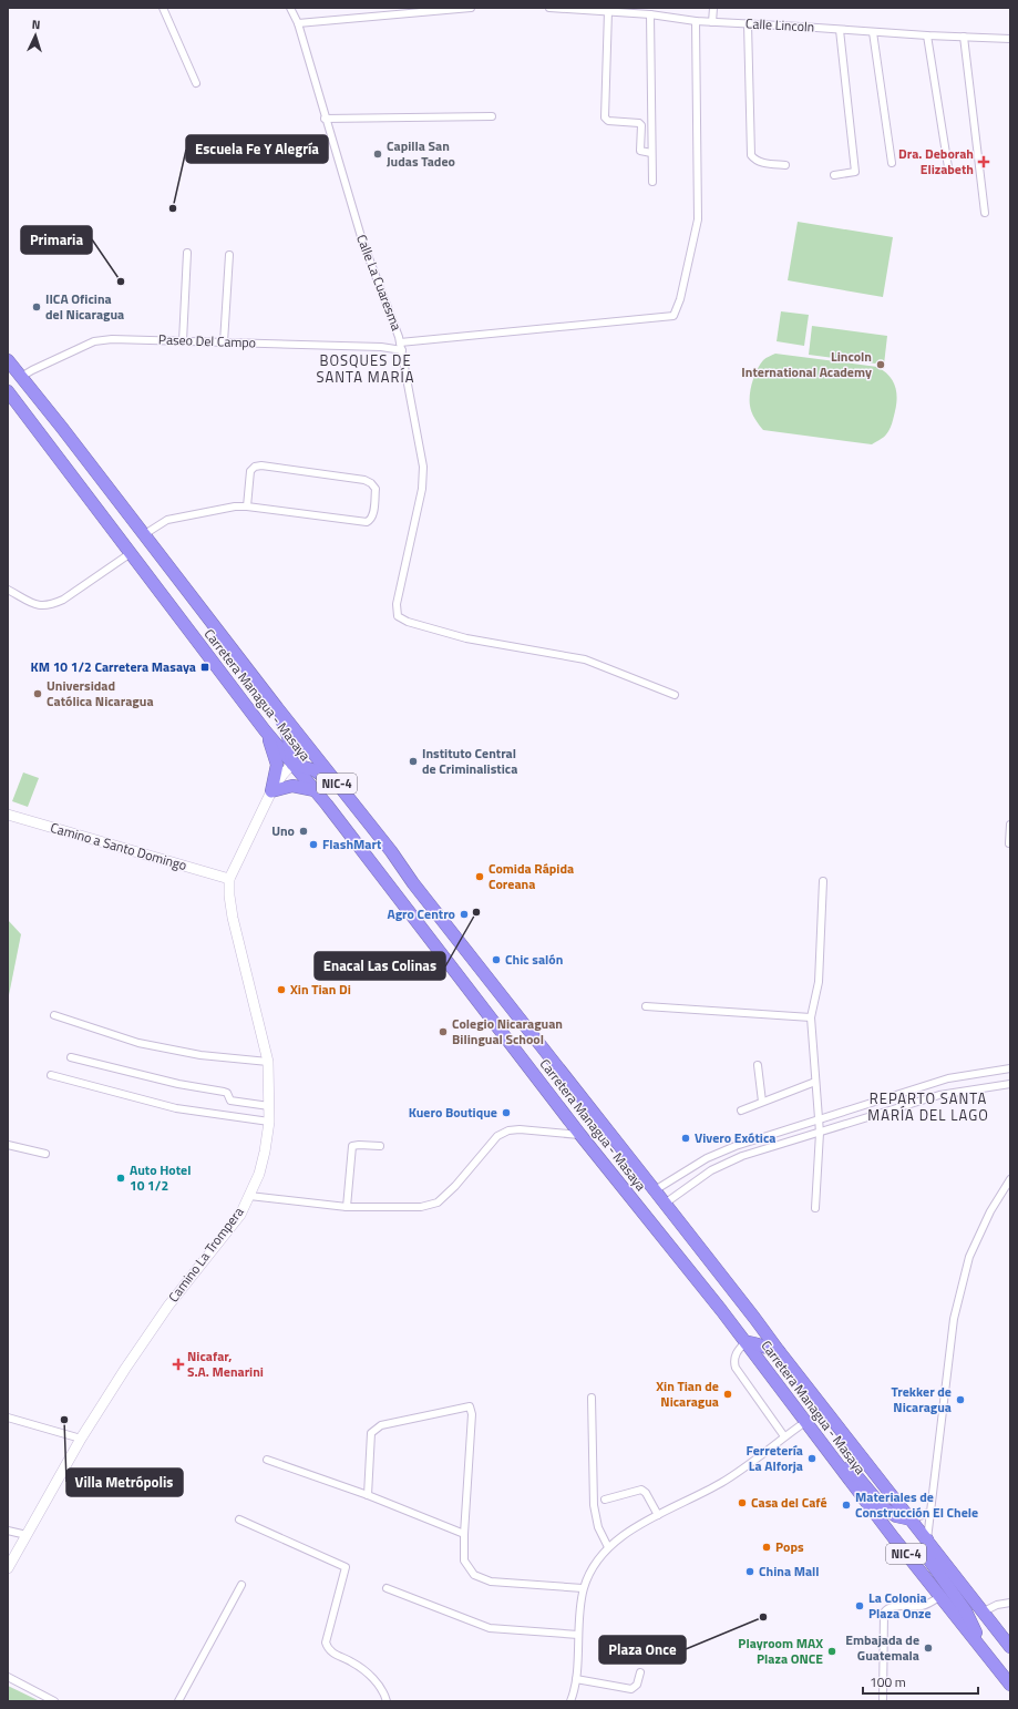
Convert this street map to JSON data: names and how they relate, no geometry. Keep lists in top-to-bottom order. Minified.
{"streets":{"highway":["Carretera Managua - Masaya","NIC-4"],"street":["Calle Lincoln","Calle La Cuaresma","Paseo Del Campo","Camino a Santo Domingo","Camino La Trompera"]},"crossings":[["Calle La Cuaresma","Paseo Del Campo"],["Paseo Del Campo","Carretera Managua - Masaya"],["Camino a Santo Domingo","Camino La Trompera"]],"districts":["BOSQUES DE SANTA MARÍA","REPARTO SANTA MARÍA DEL LAGO"],"places":{"other":["Capilla San Judas Tadeo","Escuela Fe Y Alegría","Primaria","IICA Oficina del Nicaragua","Lincoln International Academy","Universidad Católica Nicaragua","Instituto Central de Criminalistica","Uno","FlashMart","Comida Rápida Coreana","Enacal Las Colinas","Agro Centro","Chic salón","Xin Tian Di","Colegio Nicaraguan Bilingual School","Kuero Boutique","Vivero Exótica","Auto Hotel 10 1/2","Xin Tian de Nicaragua","Trekker de Nicaragua","Villa Metrópolis","Ferretería La Alforja","Casa del Café","Materiales de Construcción El Chele","Pops","China Mall","La Colonia Plaza Onze","Plaza Once","Embajada de Guatemala","Playroom MAX Plaza ONCE"],"health":["Dra. Deborah Elizabeth","Nicafar, S.A. Menarini"],"transit":["KM 10 1/2 Carretera Masaya"]},"scale_bar":"100 m","north":"top"}
